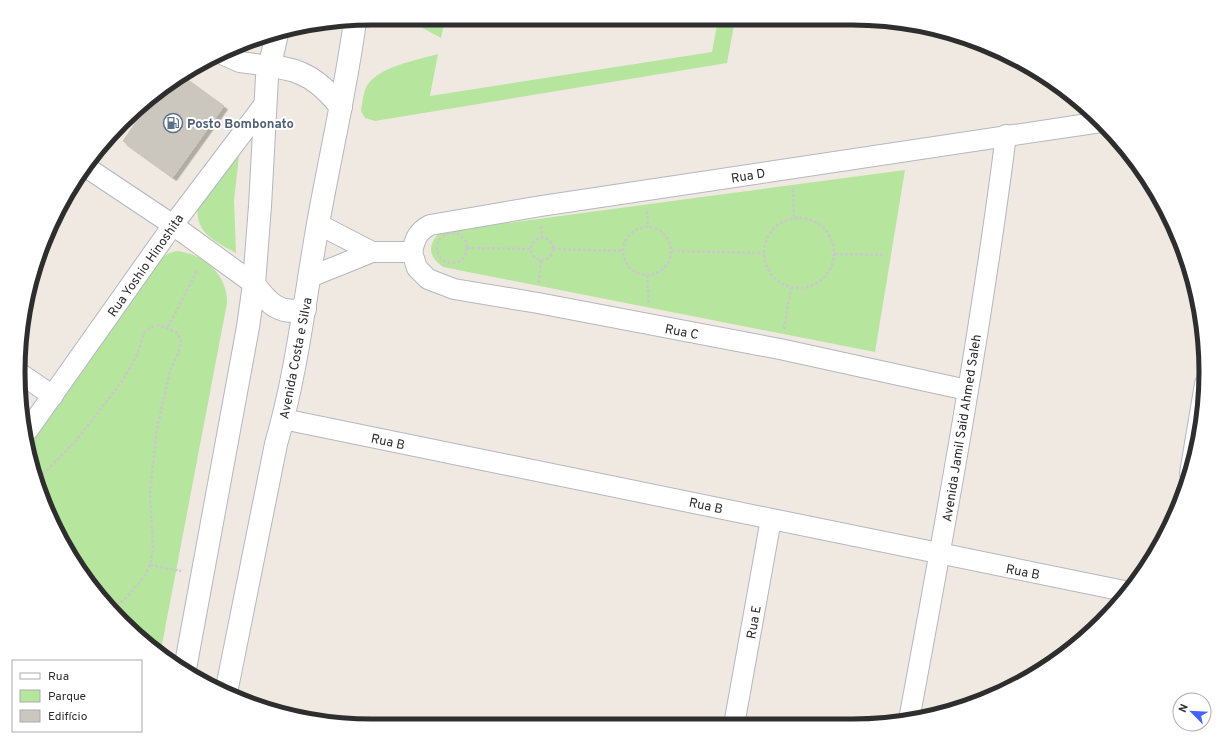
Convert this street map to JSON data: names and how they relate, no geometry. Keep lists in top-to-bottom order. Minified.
{"streets":{"main road":["Avenida Costa e Silva"],"street":["Rua D","Rua Yoshio Hinoshita","Rua C","Avenida Jamil Said Ahmed Saleh","Rua B","Rua E"]},"crossings":[["Rua D","Rua C"],["Rua D","Avenida Jamil Said Ahmed Saleh"],["Rua C","Avenida Jamil Said Ahmed Saleh"],["Avenida Costa e Silva","Rua B"],["Avenida Jamil Said Ahmed Saleh","Rua B"],["Rua B","Rua E"]],"places":{"fuel station":["Posto Bombonato"]},"legend":["Rua","Parque","Edifício"],"north":"top left"}
